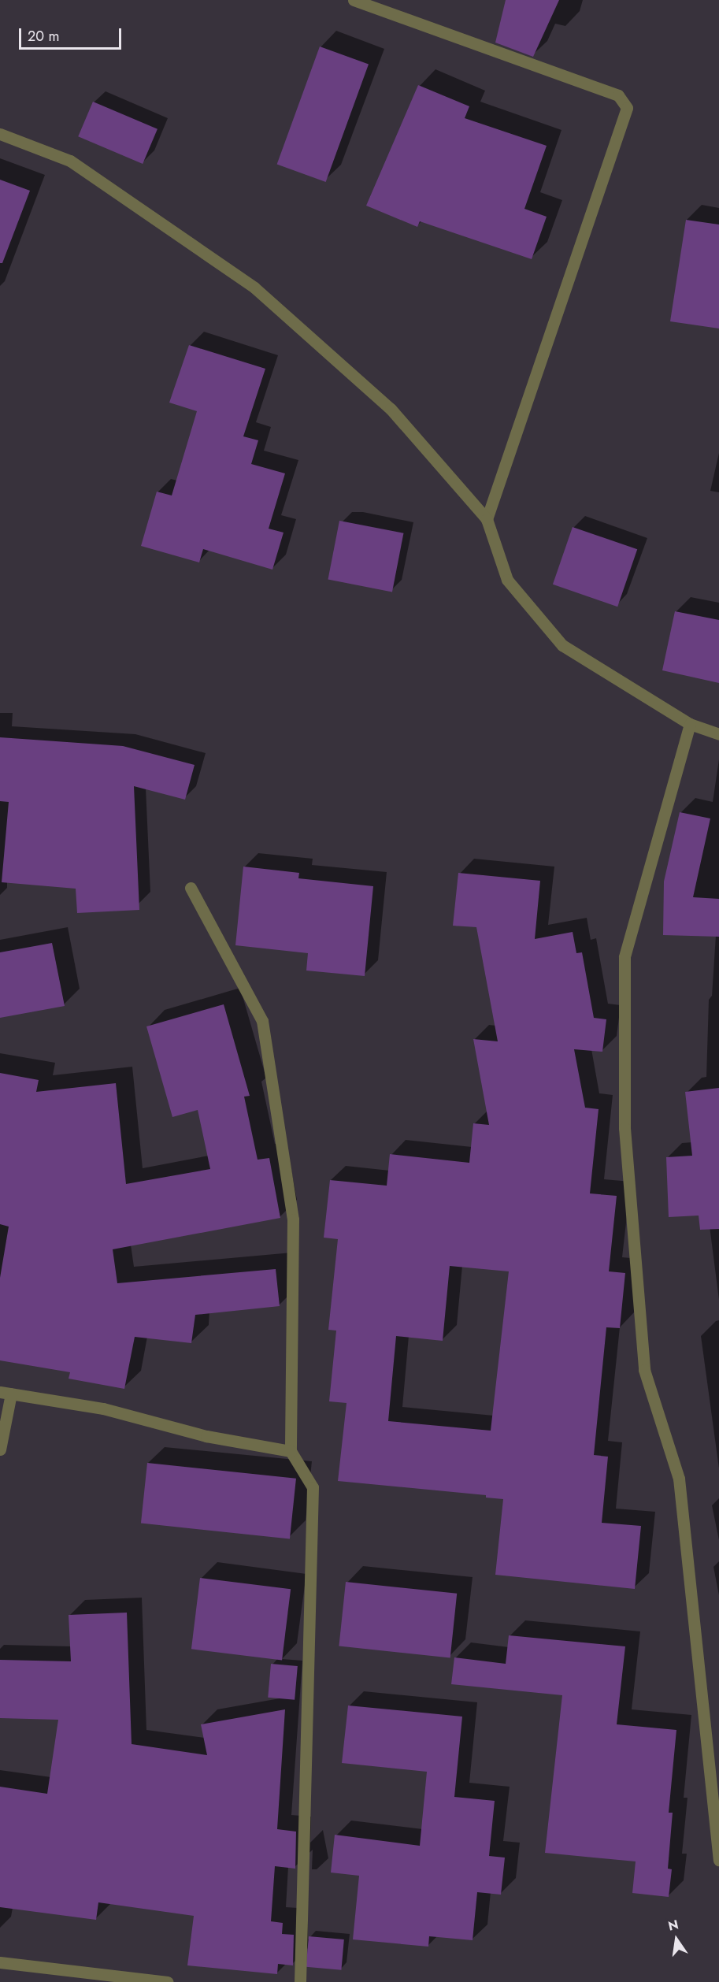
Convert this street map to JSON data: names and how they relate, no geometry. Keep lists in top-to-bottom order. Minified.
{"scale_bar":"20 m","north":"top"}
